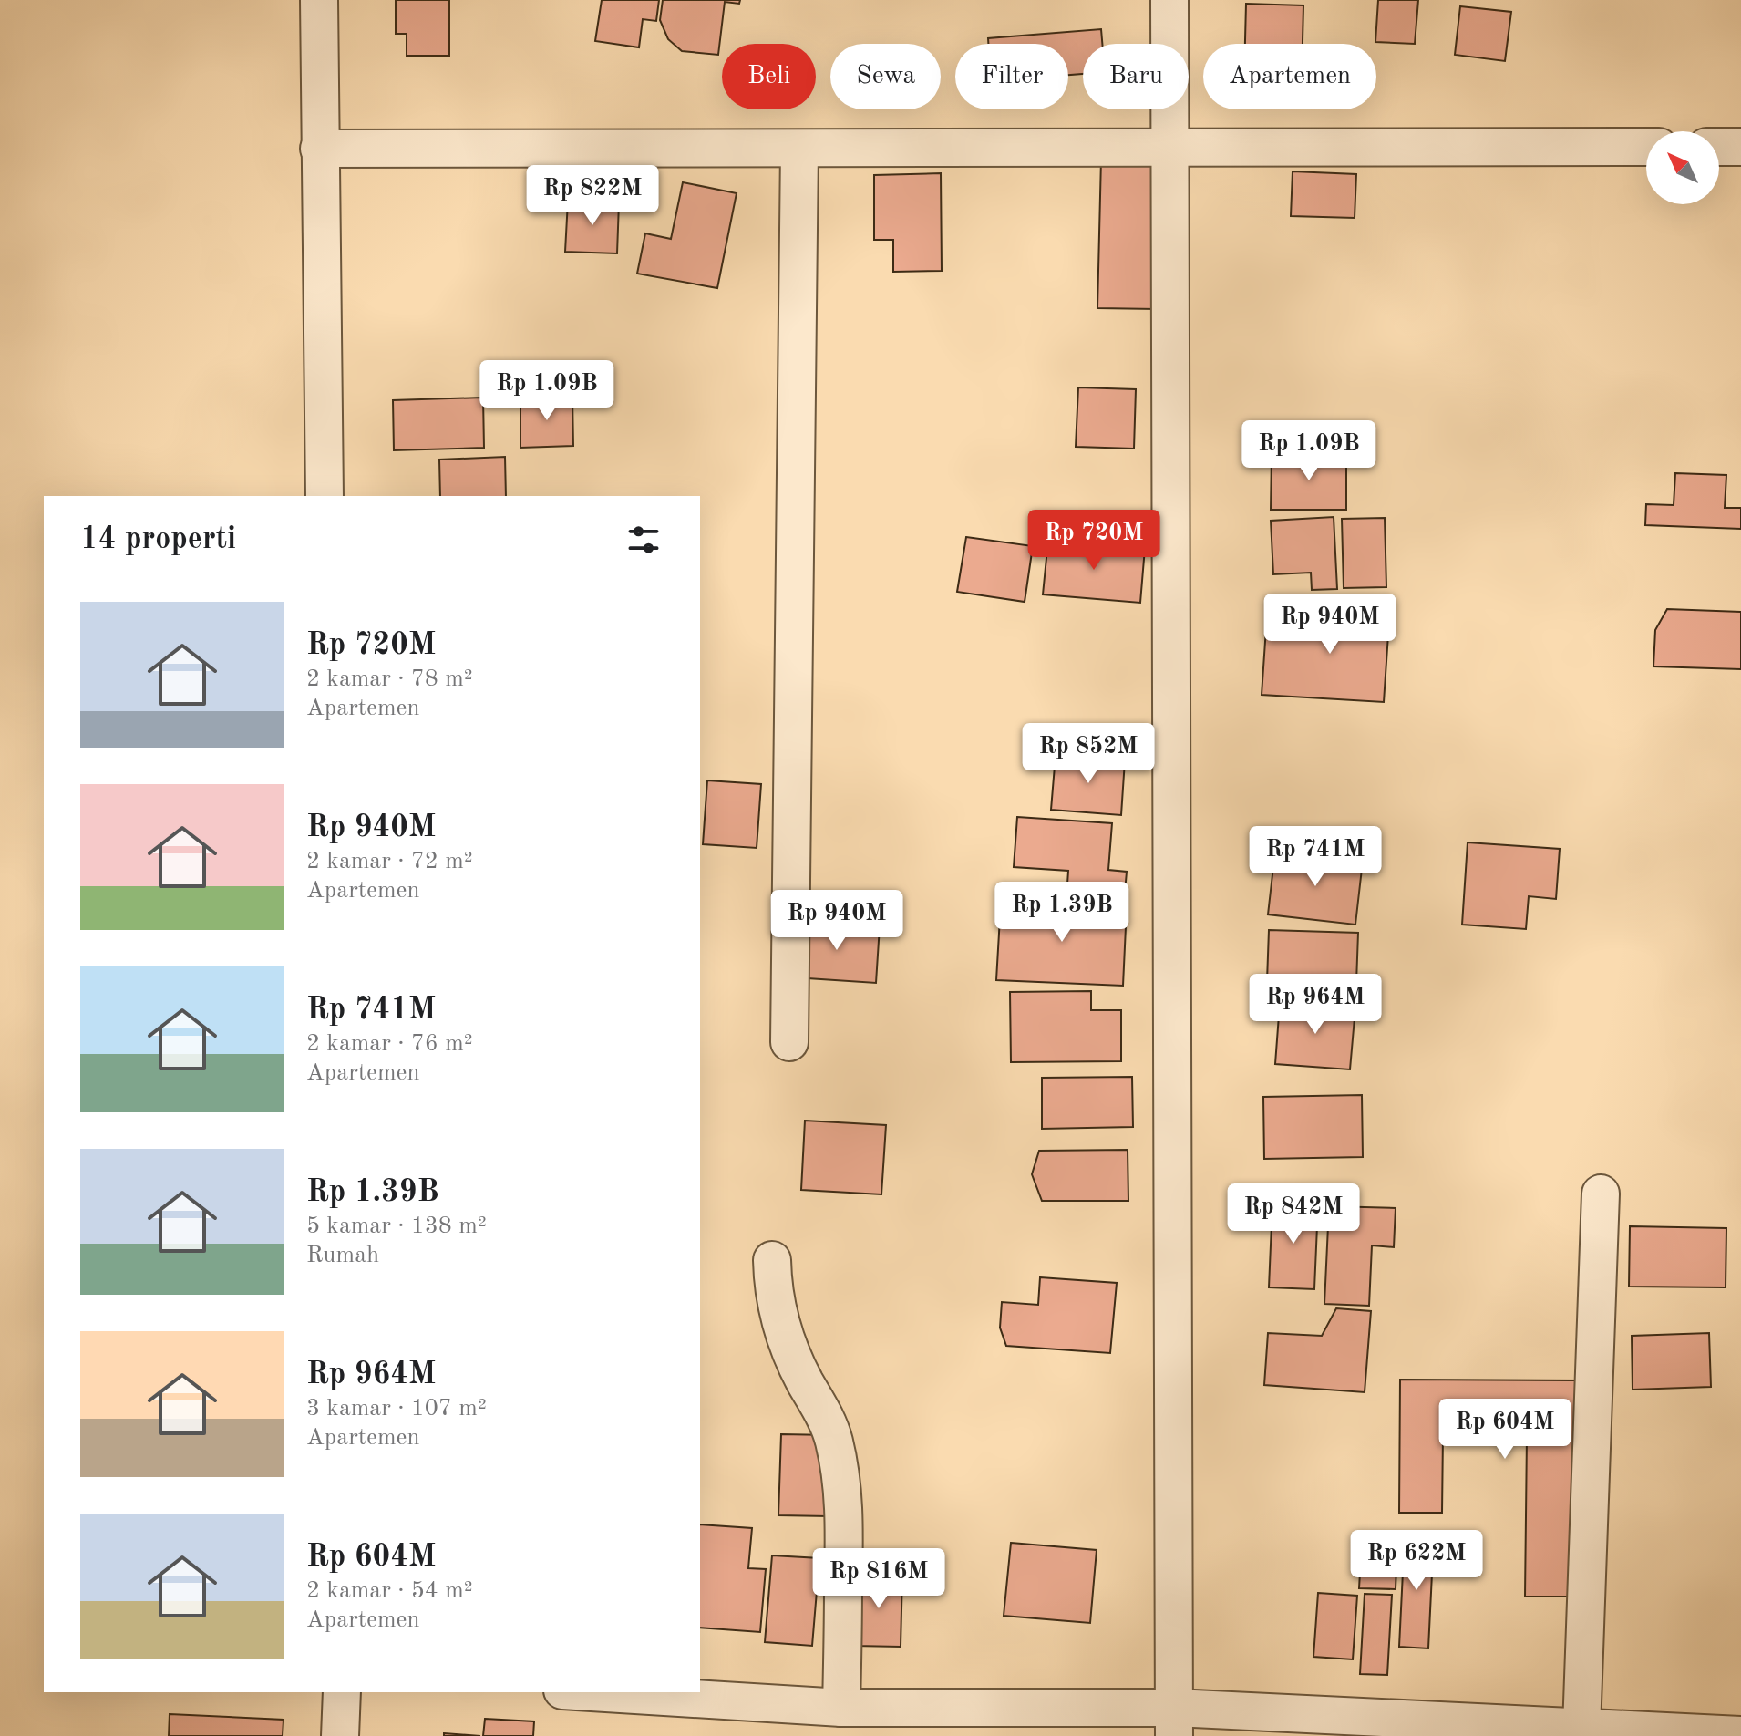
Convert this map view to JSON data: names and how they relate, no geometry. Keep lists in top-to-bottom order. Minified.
{"north":"top left","page":{"chip":["Beli","Sewa","Filter","Baru","Apartemen"],"price":["Rp 822M","Rp 1.09B","Rp 1.09B","Rp 720M","Rp 940M","Rp 852M","Rp 741M","Rp 1.39B","Rp 940M","Rp 964M","Rp 842M","Rp 604M","Rp 622M","Rp 816M"],"heading":"14 properti","list":[{"name":"Rp 720M","note":"2 kamar · 78 m² · Apartemen"},{"name":"Rp 940M","note":"2 kamar · 72 m² · Apartemen"},{"name":"Rp 741M","note":"2 kamar · 76 m² · Apartemen"},{"name":"Rp 1.39B","note":"5 kamar · 138 m² · Rumah"},{"name":"Rp 964M","note":"3 kamar · 107 m² · Apartemen"},{"name":"Rp 604M","note":"2 kamar · 54 m² · Apartemen"}]}}
